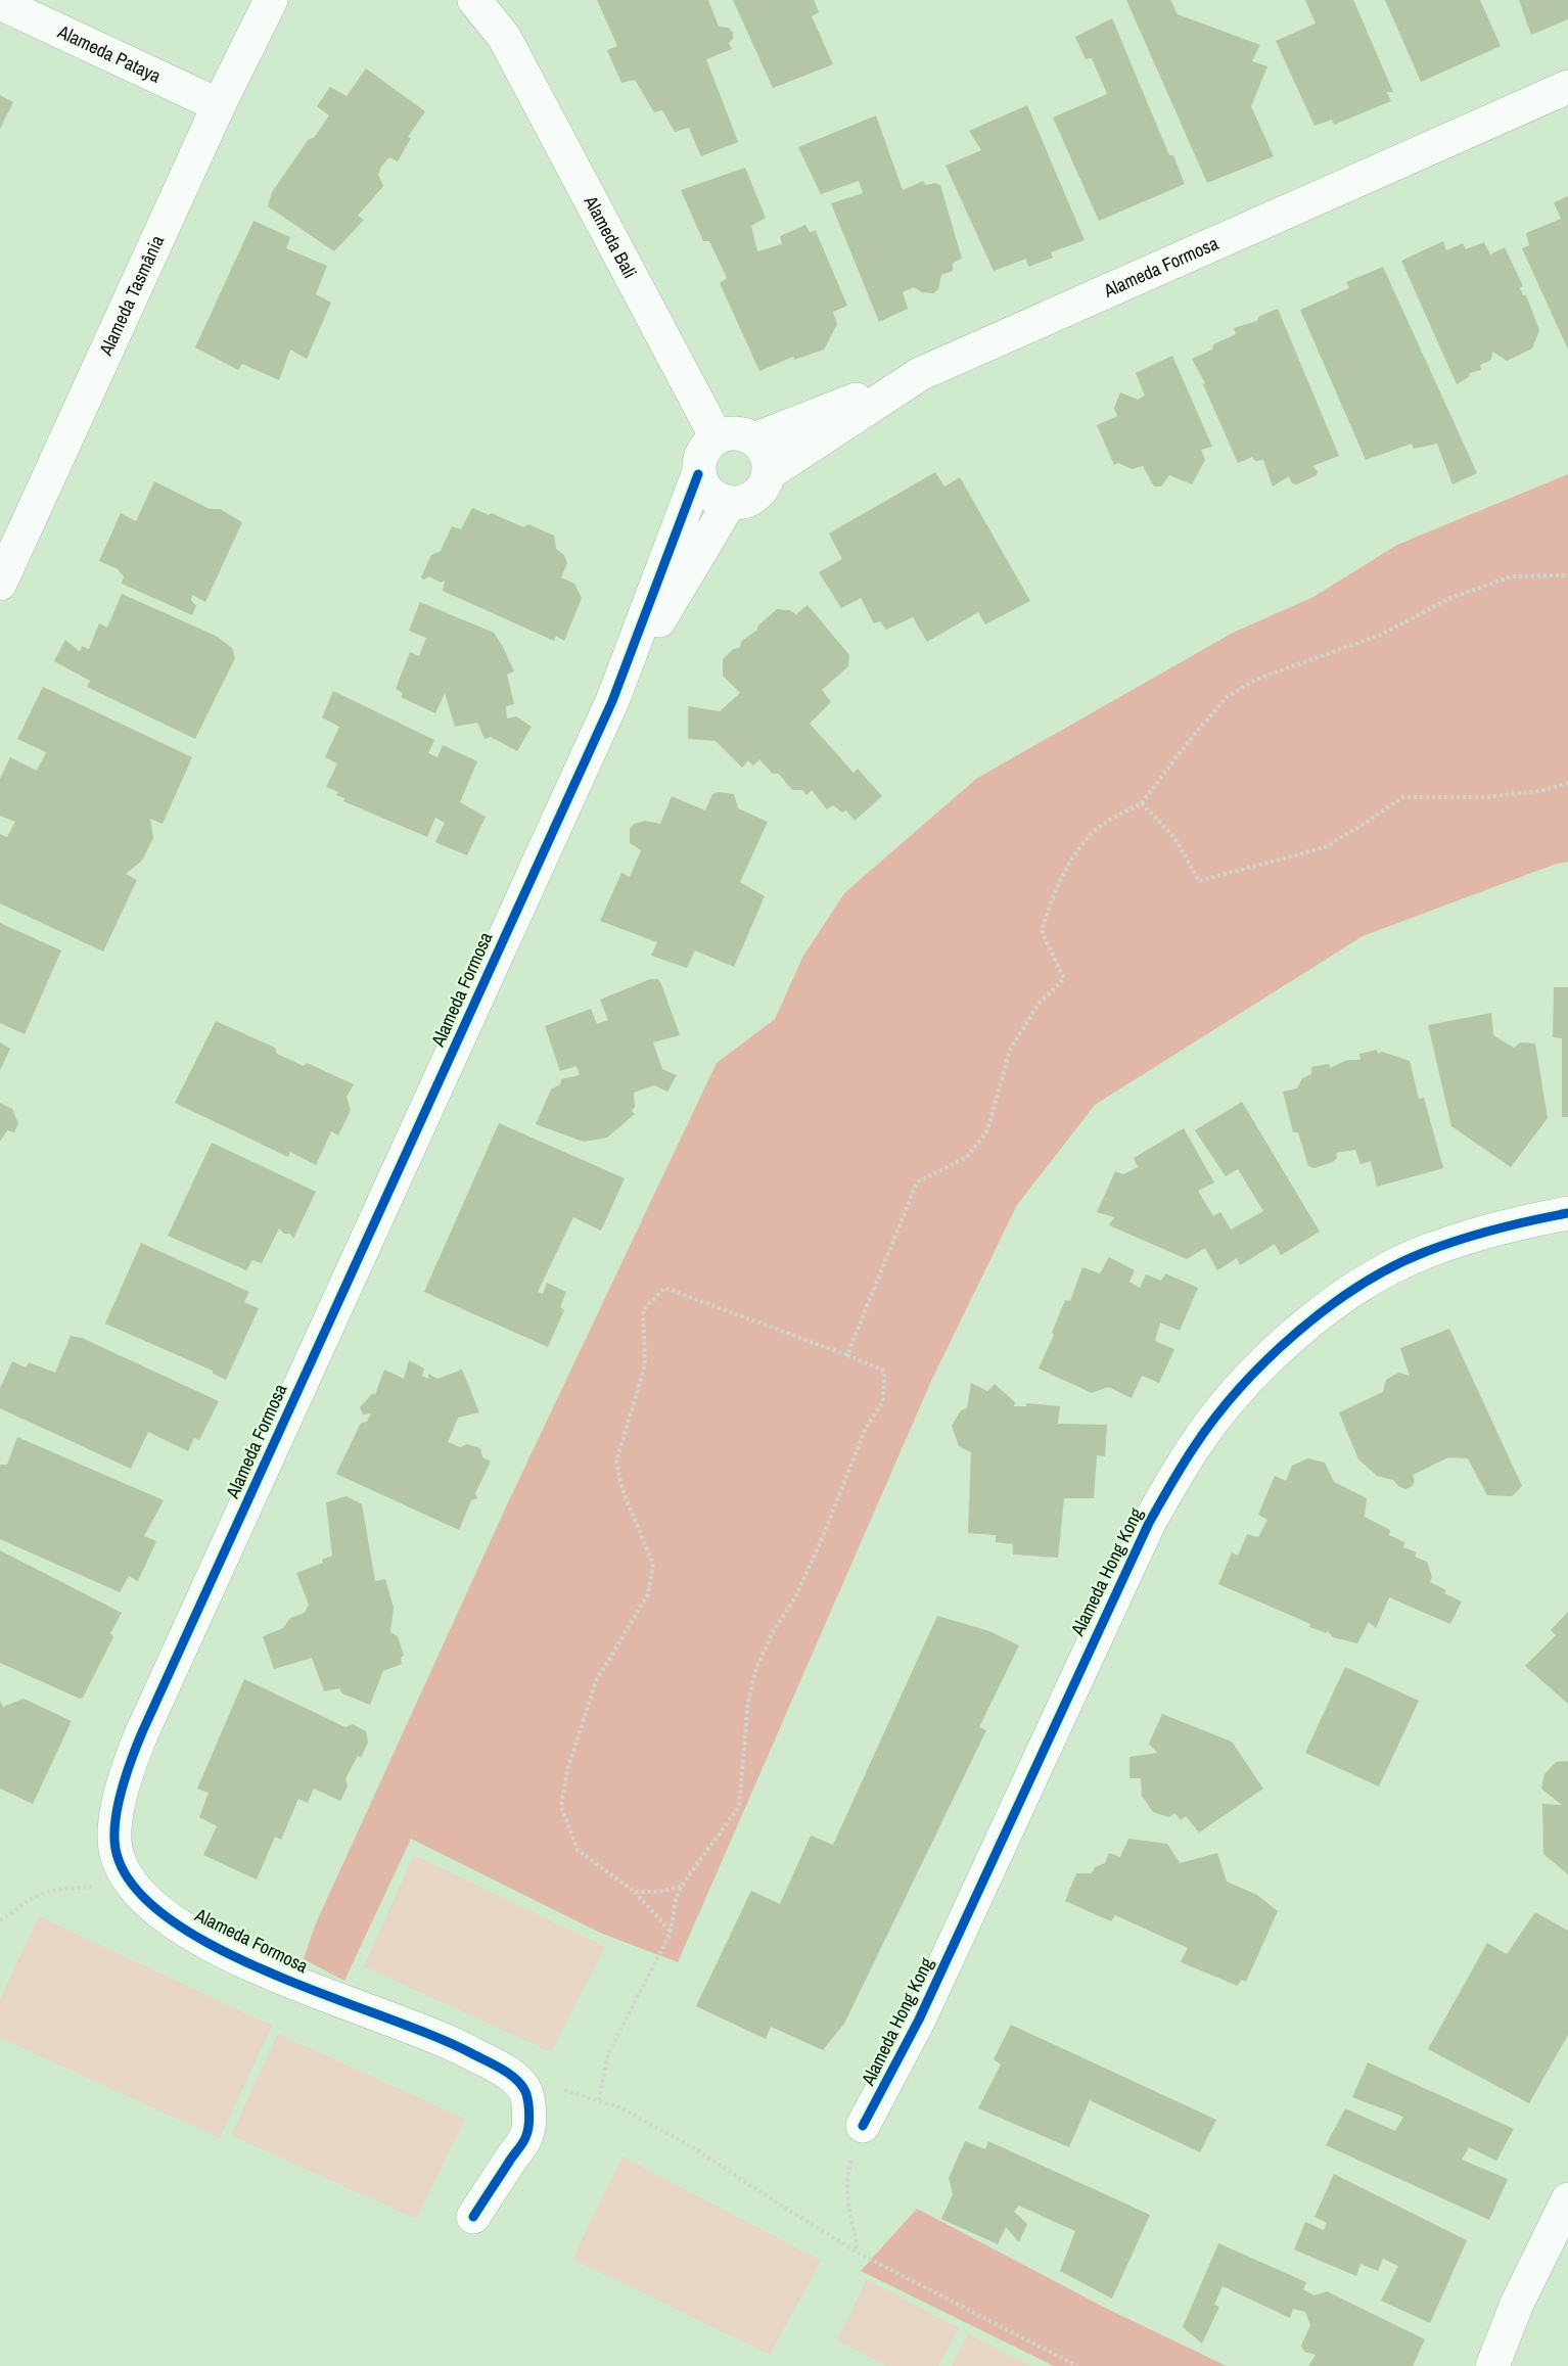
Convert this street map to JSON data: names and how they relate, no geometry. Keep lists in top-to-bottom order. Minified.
{"streets":{"street":["Alameda Pataya","Alameda Bali","Alameda Formosa","Alameda Tasmânia","Alameda Hong Kong"]},"crossings":[["Alameda Pataya","Alameda Tasmânia"],["Alameda Bali","Alameda Formosa"]]}
